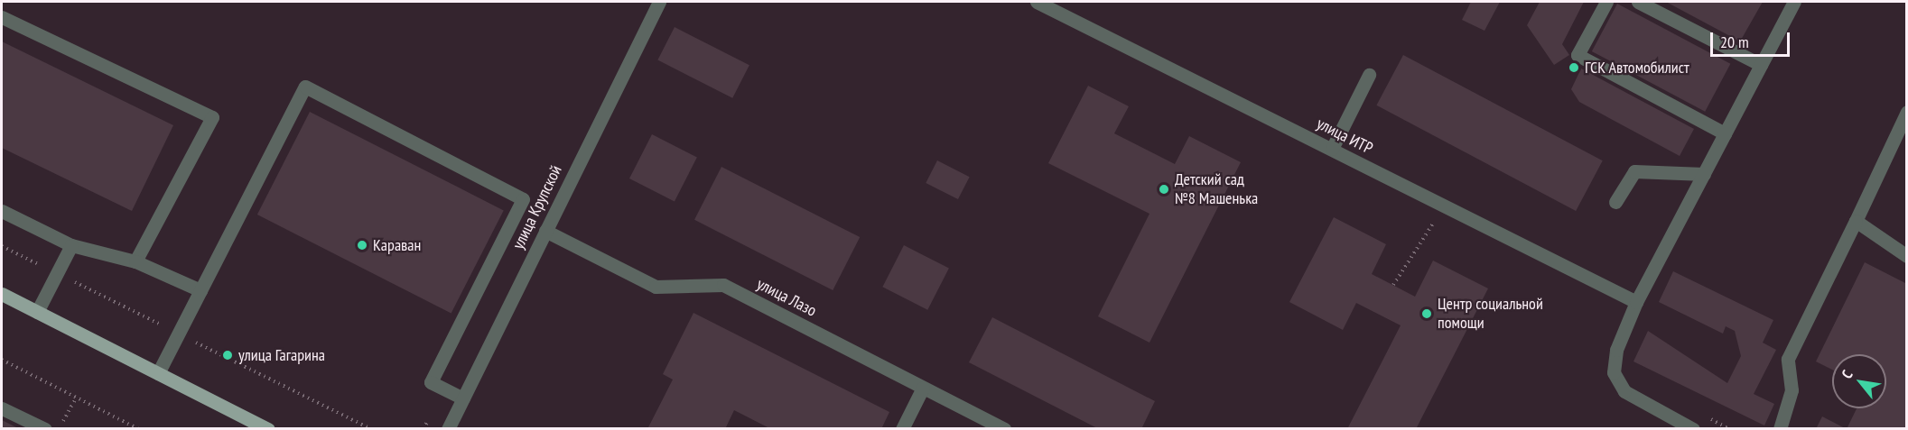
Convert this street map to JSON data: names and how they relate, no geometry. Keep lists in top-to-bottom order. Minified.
{"streets":{"street":["улица ИТР","улица Крупской","улица Лазо"]},"crossings":[["улица Крупской","улица Лазо"]],"places":["ГСК Автомобилист","Детский сад №8 Машенька","Караван","Центр социальной помощи","улица Гагарина"],"scale_bar":"20 m","north":"top left"}
